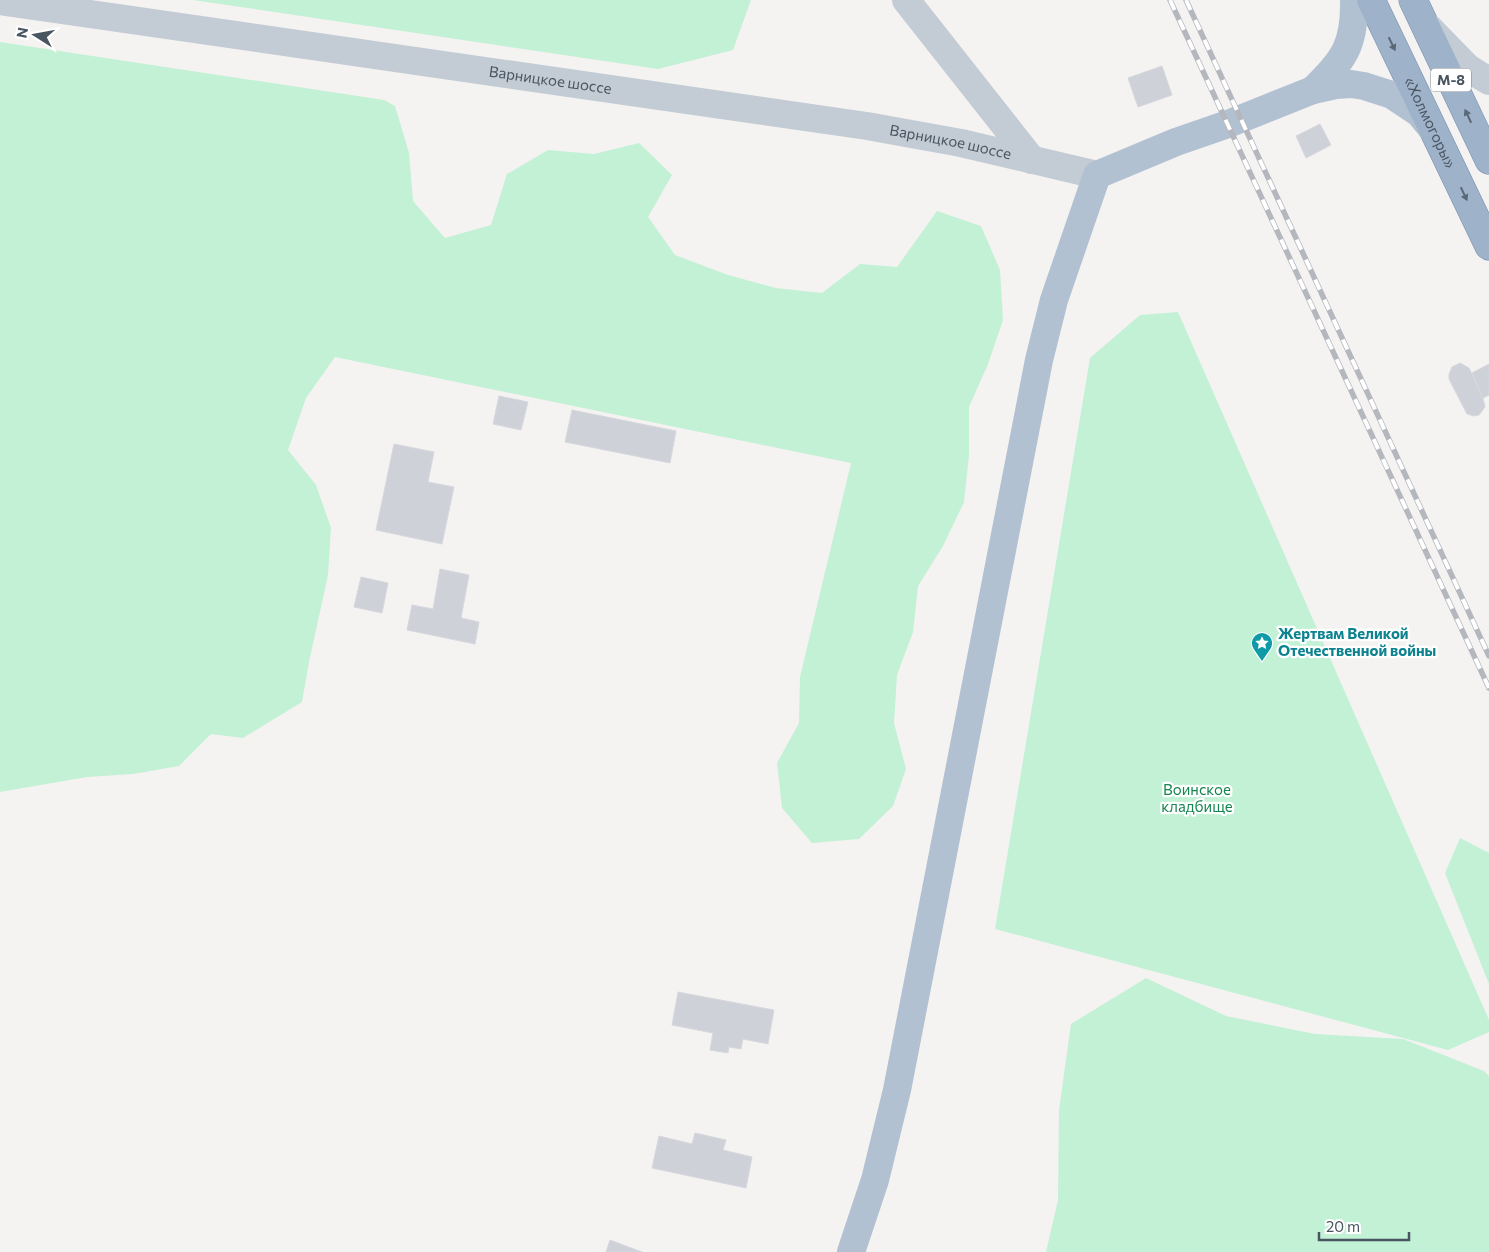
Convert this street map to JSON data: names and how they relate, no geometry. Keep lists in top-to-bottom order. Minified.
{"streets":{"highway":["М-8","«Холмогоры»"],"street":["Варницкое шоссе"]},"parks":["Воинское кладбище"],"places":{"place":["Жертвам Великой Отечественной войны"]},"scale_bar":"20 m","north":"left"}
